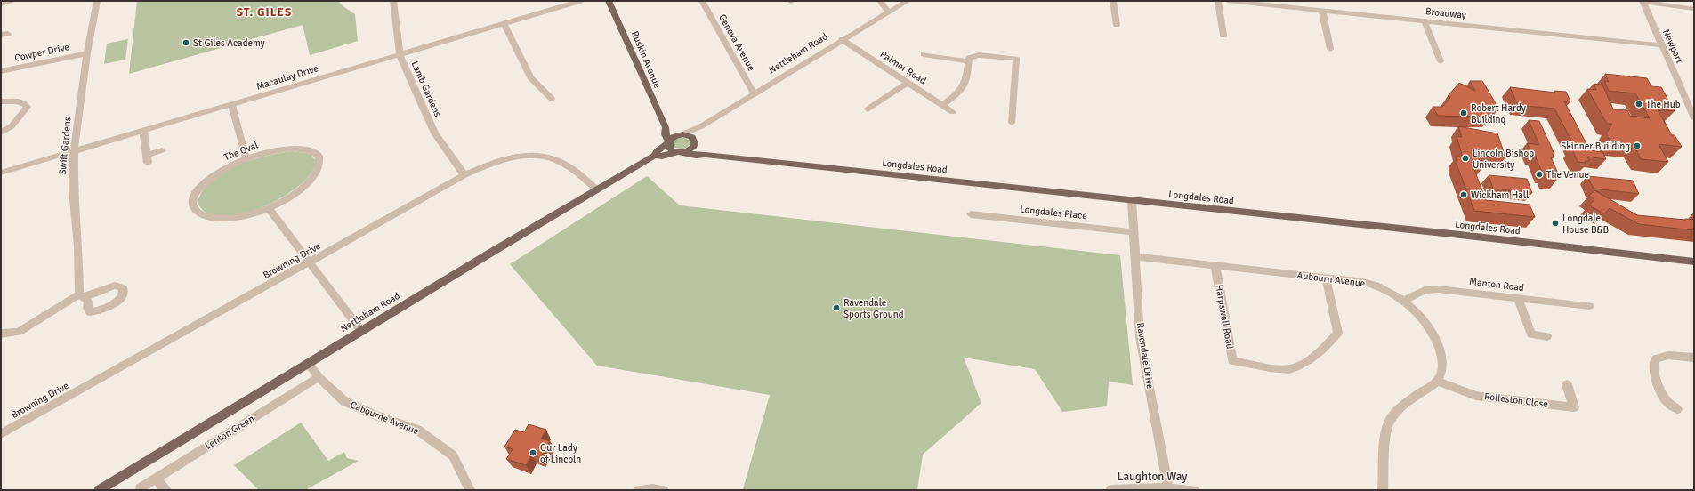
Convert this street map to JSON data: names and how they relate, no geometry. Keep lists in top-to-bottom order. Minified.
{"streets":{"main road":["Nettleham Road","Ruskin Avenue","Longdales Road"],"street":["Broadway","Geneva Avenue","Newport","Cowper Drive","Palmer Road","Macaulay Drive","Lamb Gardens","Swift Gardens","The Oval","Longdales Place","Browning Drive","Aubourn Avenue","Manton Road","Harpswell Road","Ravendale Drive","Rolleston Close","Cabourne Avenue","Lenton Green","Laughton Way"]},"crossings":[["Broadway","Newport"],["Geneva Avenue","Nettleham Road"],["Cowper Drive","Swift Gardens"],["Nettleham Road","Ruskin Avenue"],["Nettleham Road","Palmer Road"],["Nettleham Road","Longdales Road"],["Nettleham Road","Browning Drive"],["Nettleham Road","Cabourne Avenue"],["Ruskin Avenue","Longdales Road"],["Macaulay Drive","Lamb Gardens"],["Macaulay Drive","Swift Gardens"],["Lamb Gardens","Browning Drive"],["Longdales Road","Ravendale Drive"],["Longdales Place","Ravendale Drive"],["Aubourn Avenue","Manton Road"],["Aubourn Avenue","Harpswell Road"],["Aubourn Avenue","Ravendale Drive"],["Aubourn Avenue","Rolleston Close"],["Ravendale Drive","Laughton Way"],["Cabourne Avenue","Lenton Green"]],"districts":["ST. GILES"],"places":["St Giles Academy","The Hub","Robert Hardy Building","Skinner Building","Lincoln Bishop University","The Venue","Wickham Hall","Longdale House B&B","Ravendale Sports Ground","Our Lady of Lincoln"]}
